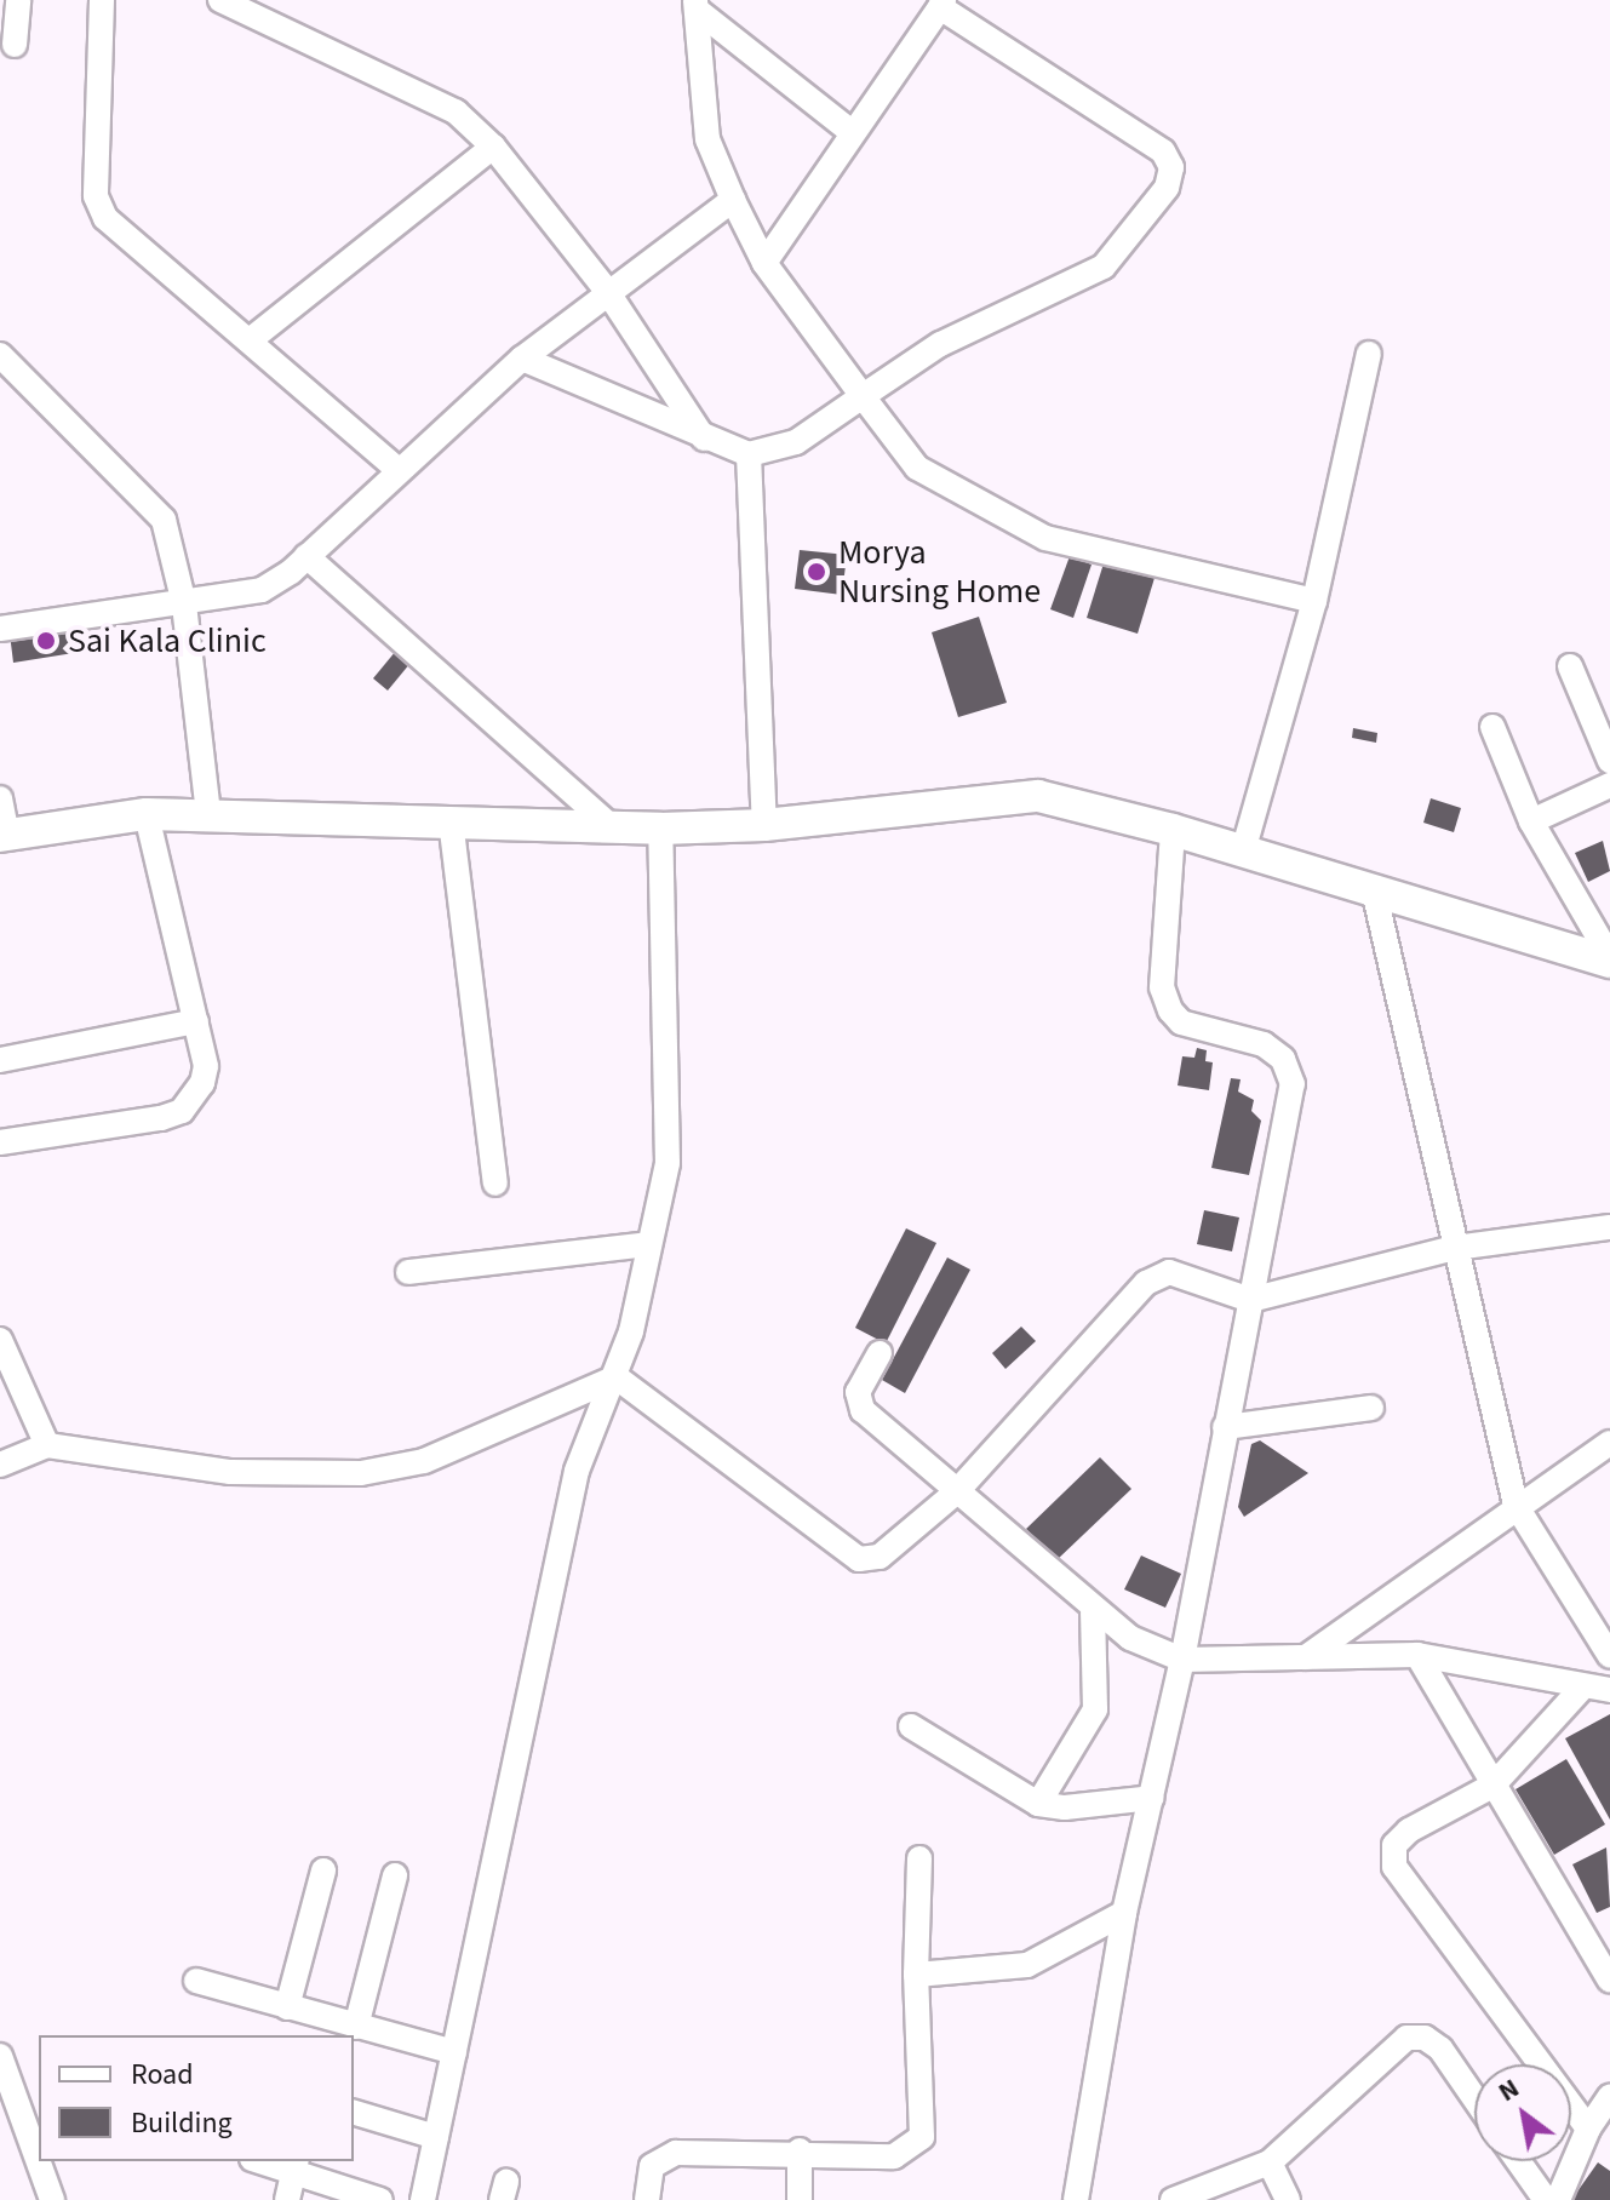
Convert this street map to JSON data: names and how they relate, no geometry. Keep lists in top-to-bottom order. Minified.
{"places":["Morya Nursing Home","Sai Kala Clinic"],"legend":["Road","Building"],"north":"top left"}
